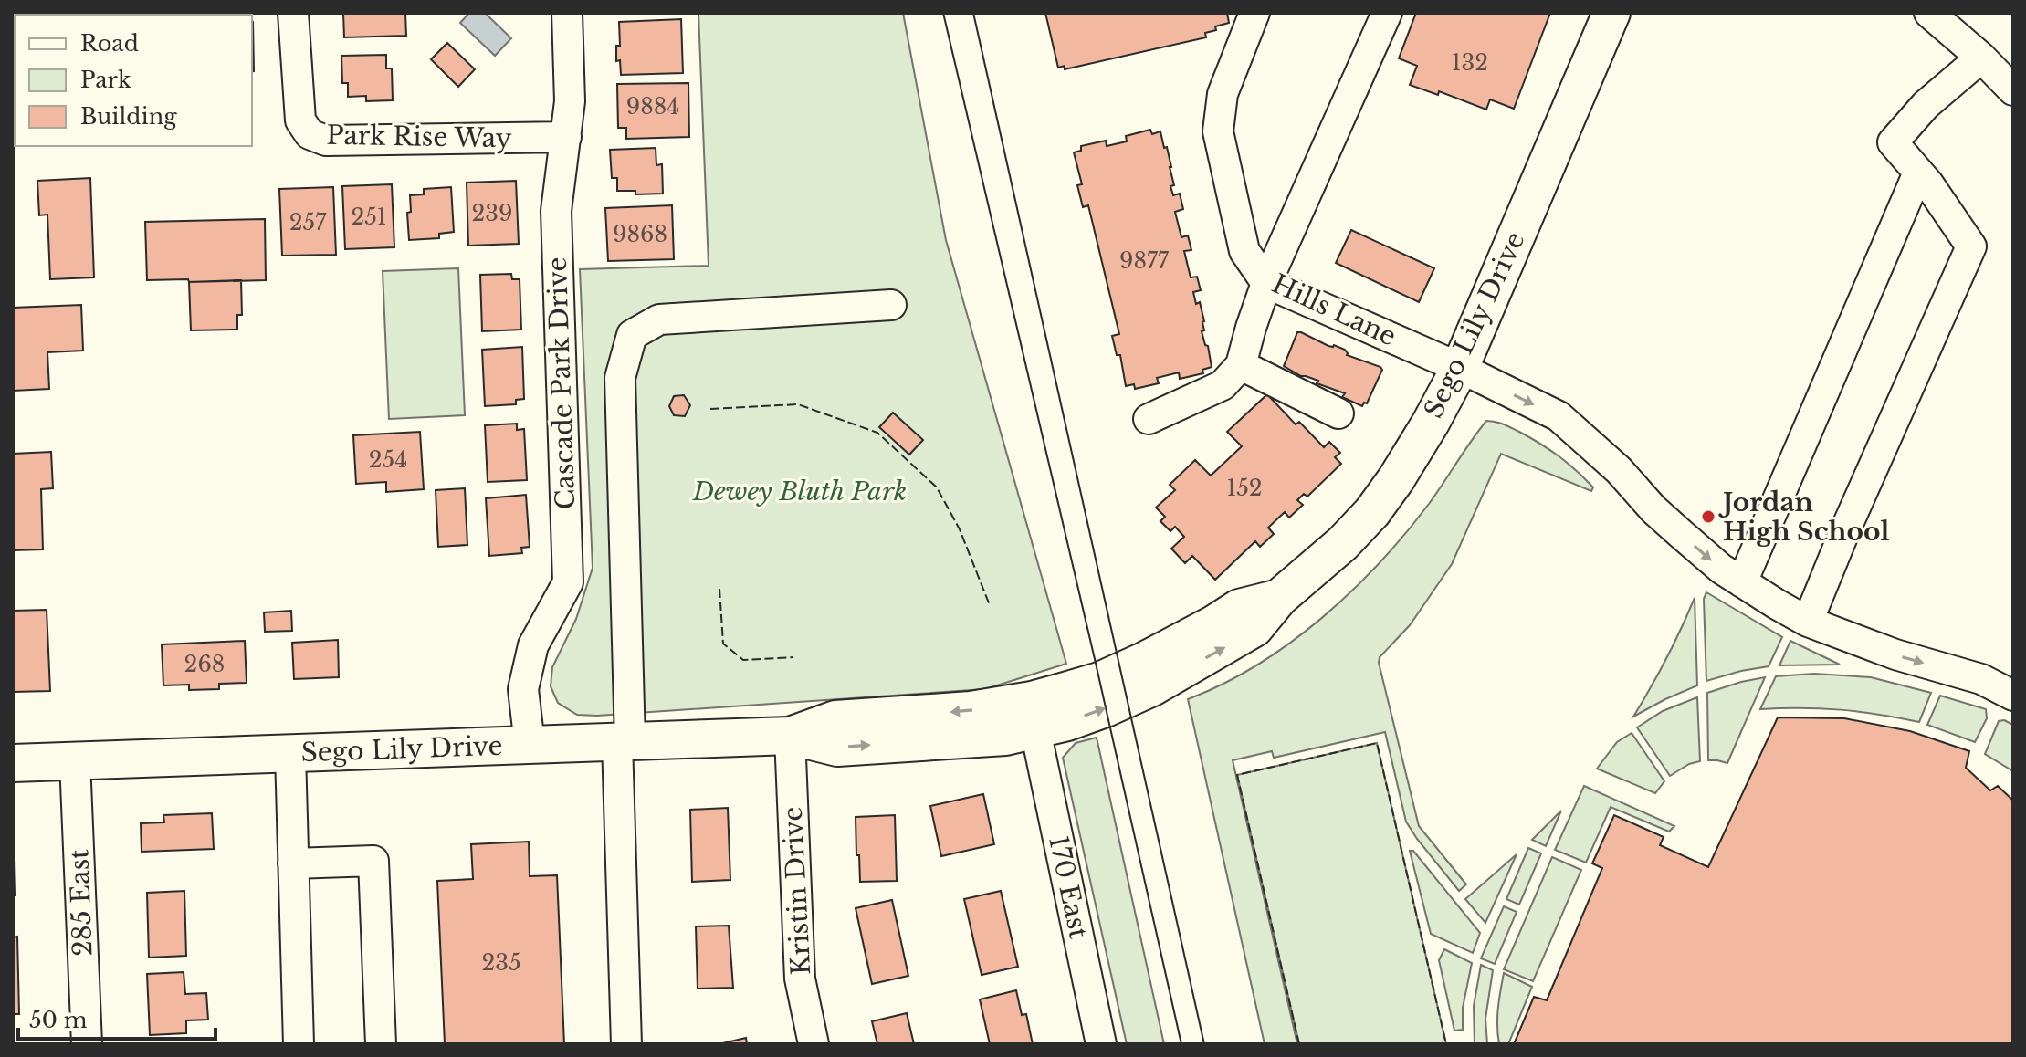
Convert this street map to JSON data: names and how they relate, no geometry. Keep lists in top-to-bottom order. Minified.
{"streets":{"main road":["Sego Lily Drive"],"street":["Park Rise Way","Hills Lane","Cascade Park Drive","170 East","Kristin Drive","285 East"]},"crossings":[["Park Rise Way","Cascade Park Drive"],["Hills Lane","Sego Lily Drive"],["Sego Lily Drive","Cascade Park Drive"],["Sego Lily Drive","170 East"],["Sego Lily Drive","Kristin Drive"],["Sego Lily Drive","285 East"]],"one_way":["Hills Lane"],"parks":["Dewey Bluth Park"],"places":["Jordan High School"],"house_numbers":["132","9884","239","251","257","9868","9877","254","152","268","235"],"legend":["Road","Park","Building"],"scale_bar":"50 m"}
